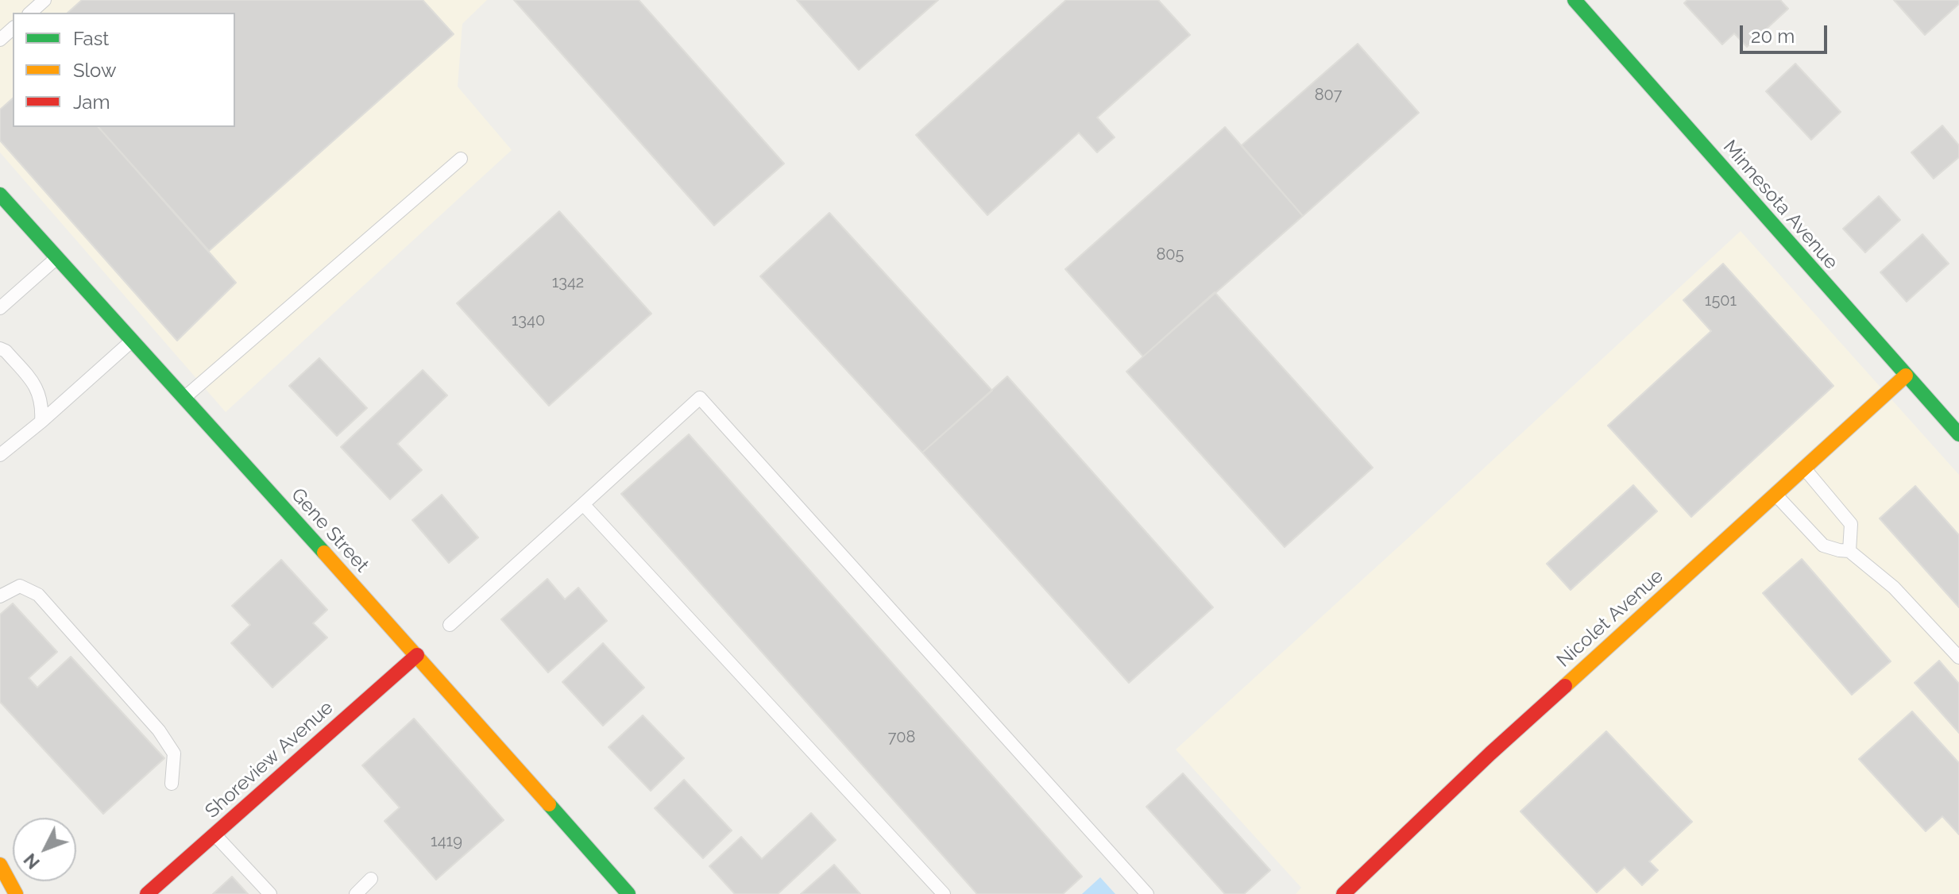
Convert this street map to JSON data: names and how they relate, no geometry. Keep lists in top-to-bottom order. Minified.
{"streets":{"street":["Minnesota Avenue","Gene Street","Nicolet Avenue","Shoreview Avenue"]},"crossings":[["Minnesota Avenue","Nicolet Avenue"],["Gene Street","Shoreview Avenue"]],"house_numbers":["807","805","1342","1501","1340","708","1419"],"legend":["Fast","Slow","Jam"],"scale_bar":"20 m","north":"bottom left"}
